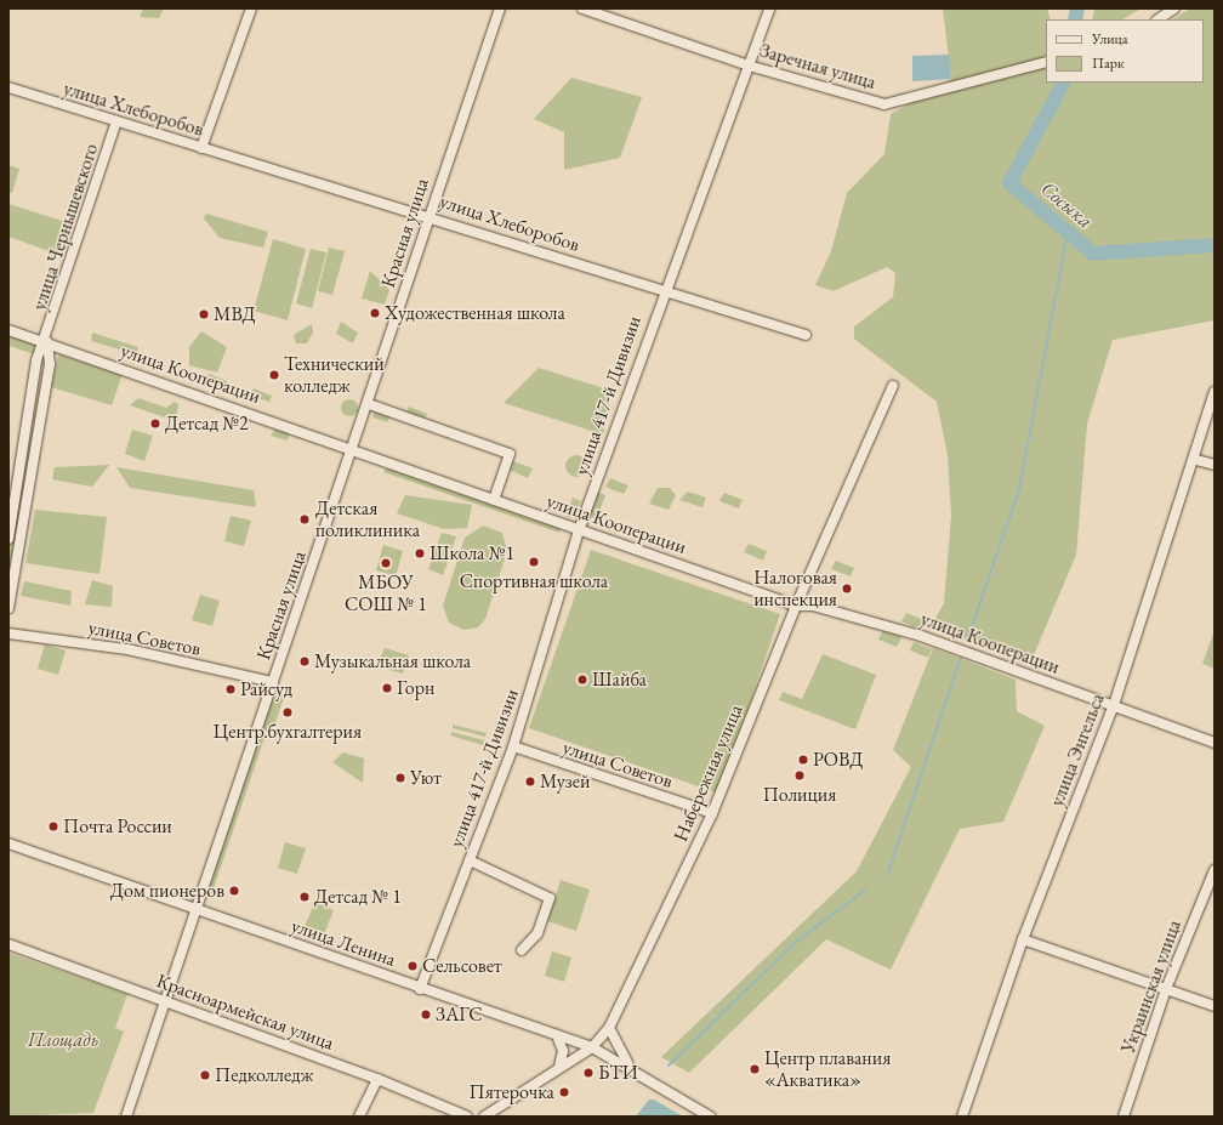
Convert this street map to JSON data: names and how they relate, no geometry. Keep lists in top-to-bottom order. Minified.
{"streets":{"street":["Заречная улица","улица Хлеборобов","улица Чернышевского","Красная улица","улица Кооперации","улица 417-й Дивизии","улица Советов","улица Энгельса","Набережная улица","улица Ленина","Украинская улица","Красноармейская улица"]},"crossings":[["Заречная улица","улица 417-й Дивизии"],["улица Хлеборобов","улица Чернышевского"],["улица Хлеборобов","Красная улица"],["улица Хлеборобов","улица 417-й Дивизии"],["улица Чернышевского","улица Кооперации"],["Красная улица","улица Кооперации"],["Красная улица","улица Советов"],["Красная улица","улица Ленина"],["Красная улица","Красноармейская улица"],["улица Кооперации","улица 417-й Дивизии"],["улица Кооперации","улица Энгельса"],["улица Кооперации","Набережная улица"],["улица 417-й Дивизии","улица Советов"],["улица 417-й Дивизии","улица Ленина"],["улица Советов","Набережная улица"],["Набережная улица","улица Ленина"]],"water":["Сосыка"],"parks":["Площадь"],"places":["Художественная школа","МВД","Технический колледж","Детсад №2","Детская поликлиника","Школа №1","Спортивная школа","МБОУ СОШ № 1","Налоговая инспекция","Музыкальная школа","Шайба","Горн","Райсуд","Центр.бухгалтерия","РОВД","Полиция","Уют","Музей","Почта России","Дом пионеров","Детсад № 1","Сельсовет","ЗАГС","Центр плавания «Акватика»","БТИ","Педколледж","Пятерочка"],"legend":["Улица","Парк"]}
